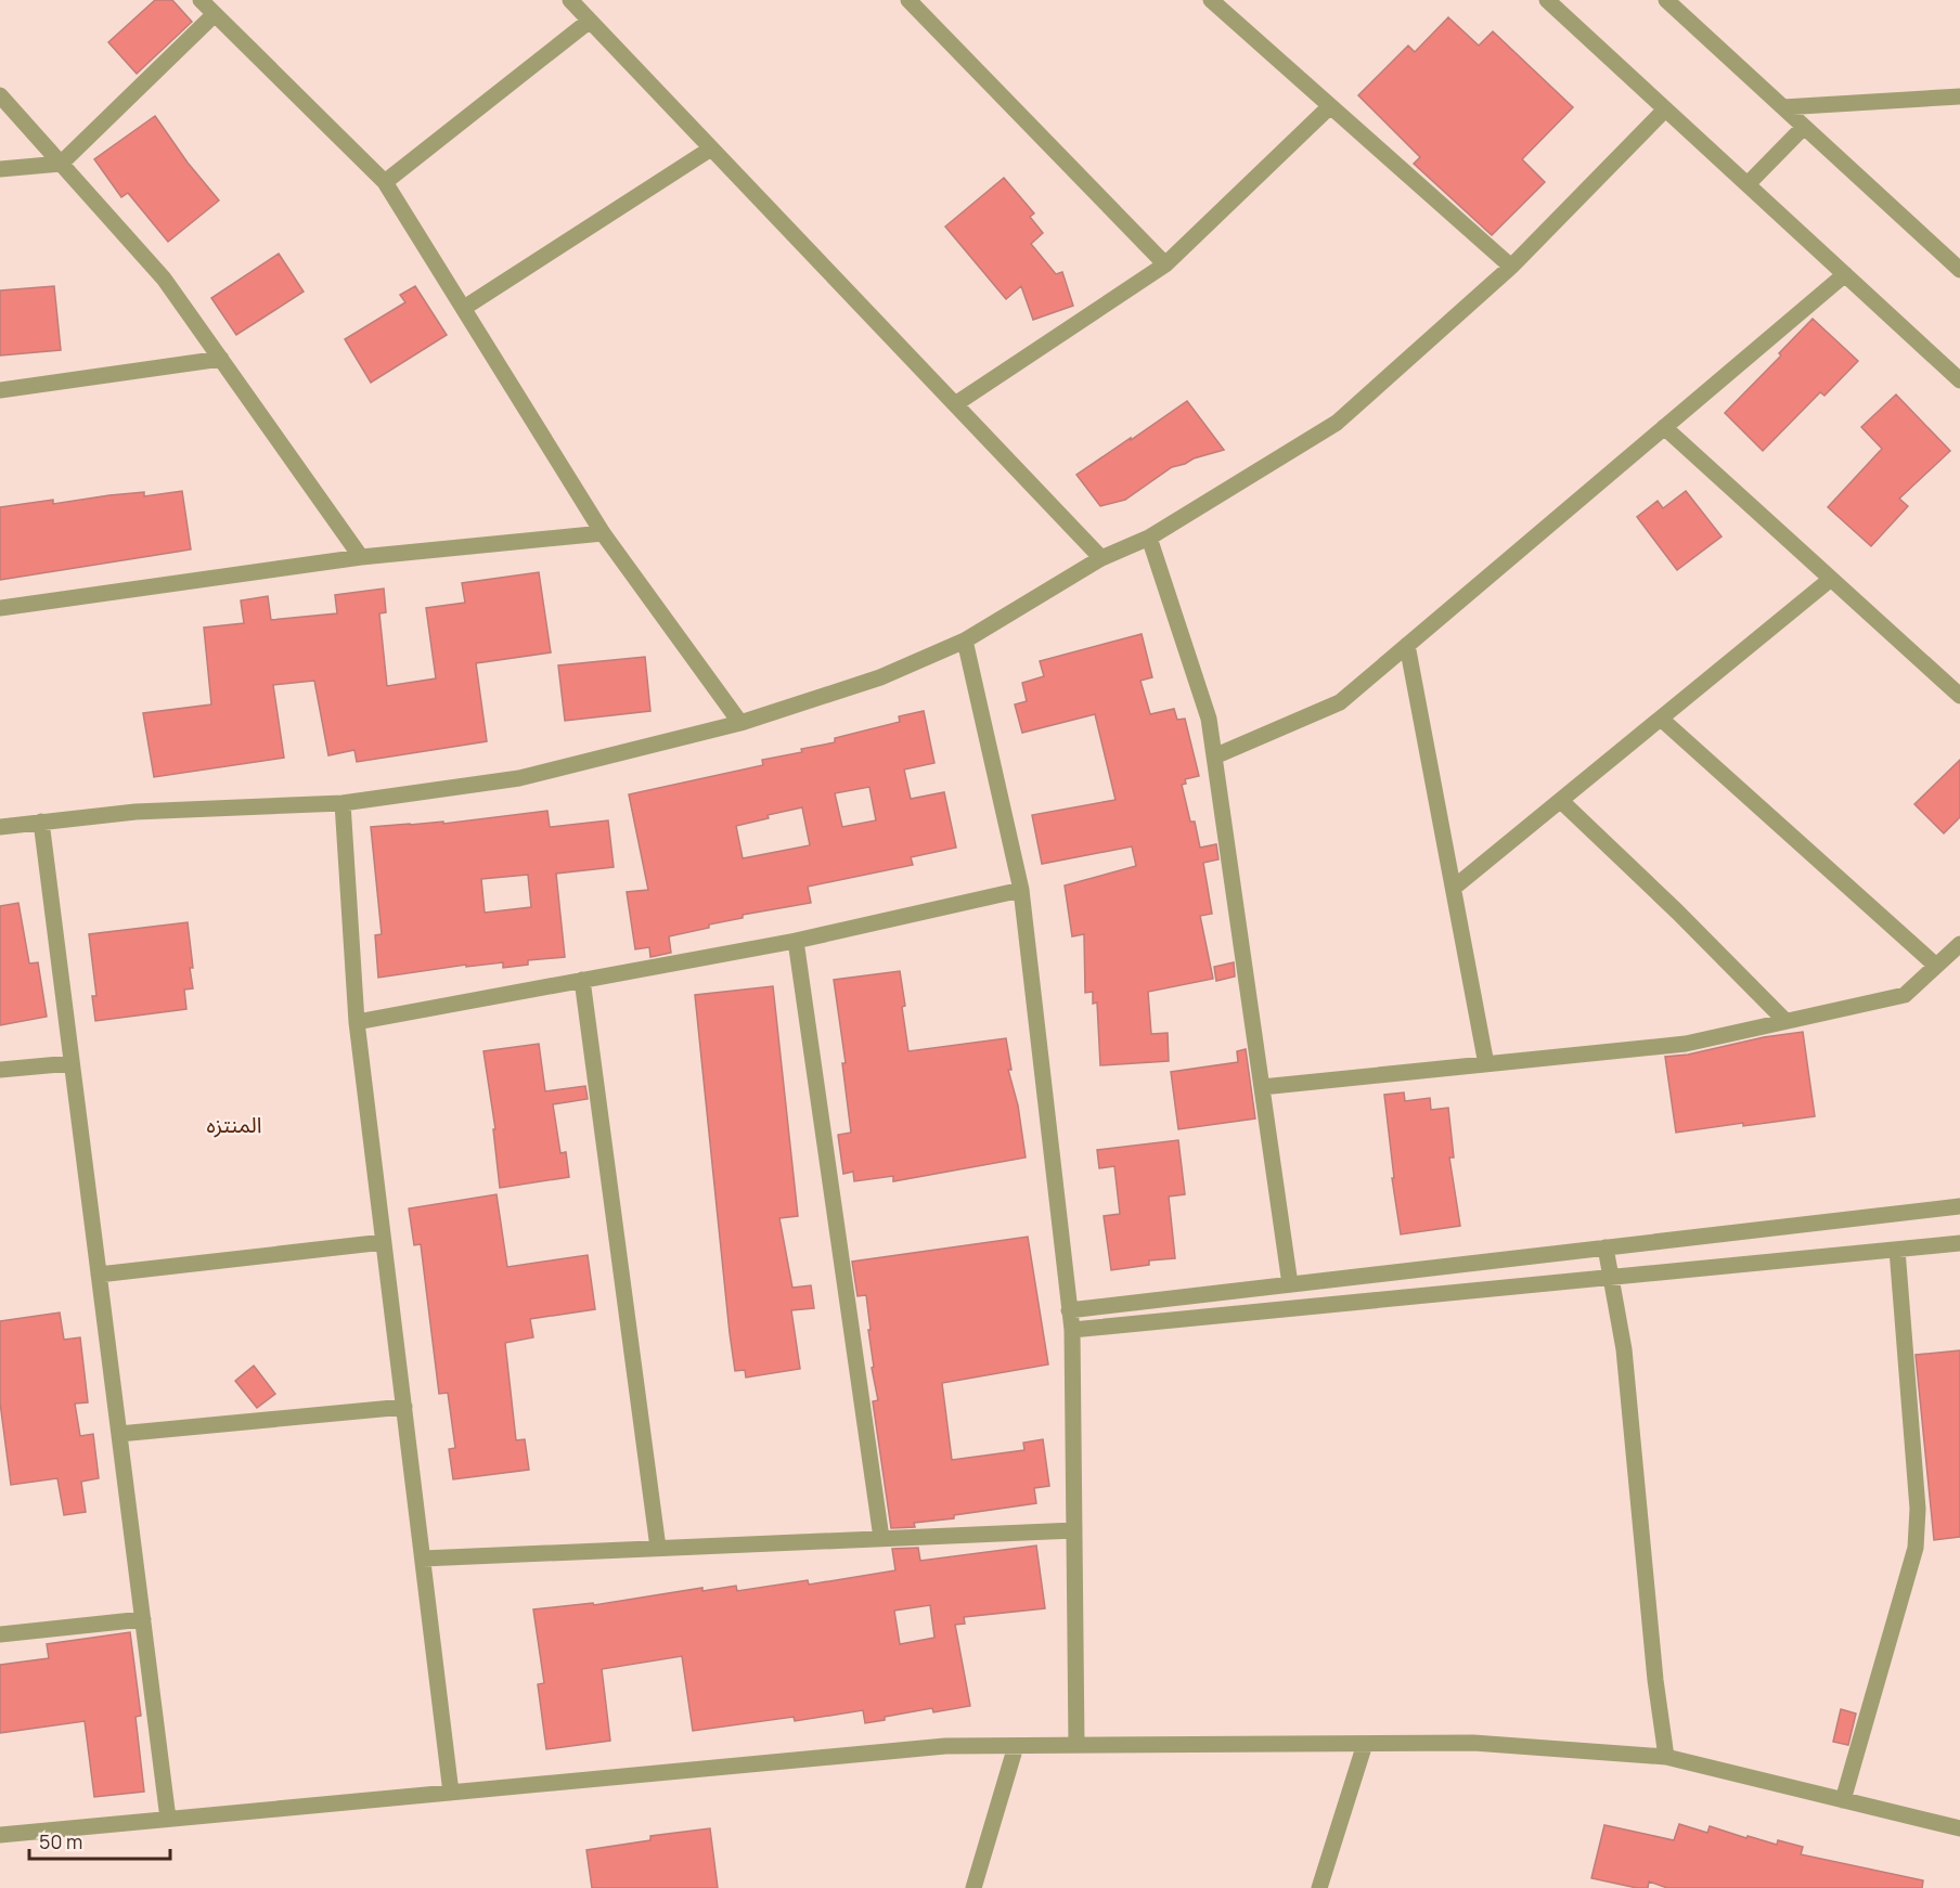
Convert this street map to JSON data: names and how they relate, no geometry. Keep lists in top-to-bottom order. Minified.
{"districts":["المنتزه"],"scale_bar":"50 m"}
